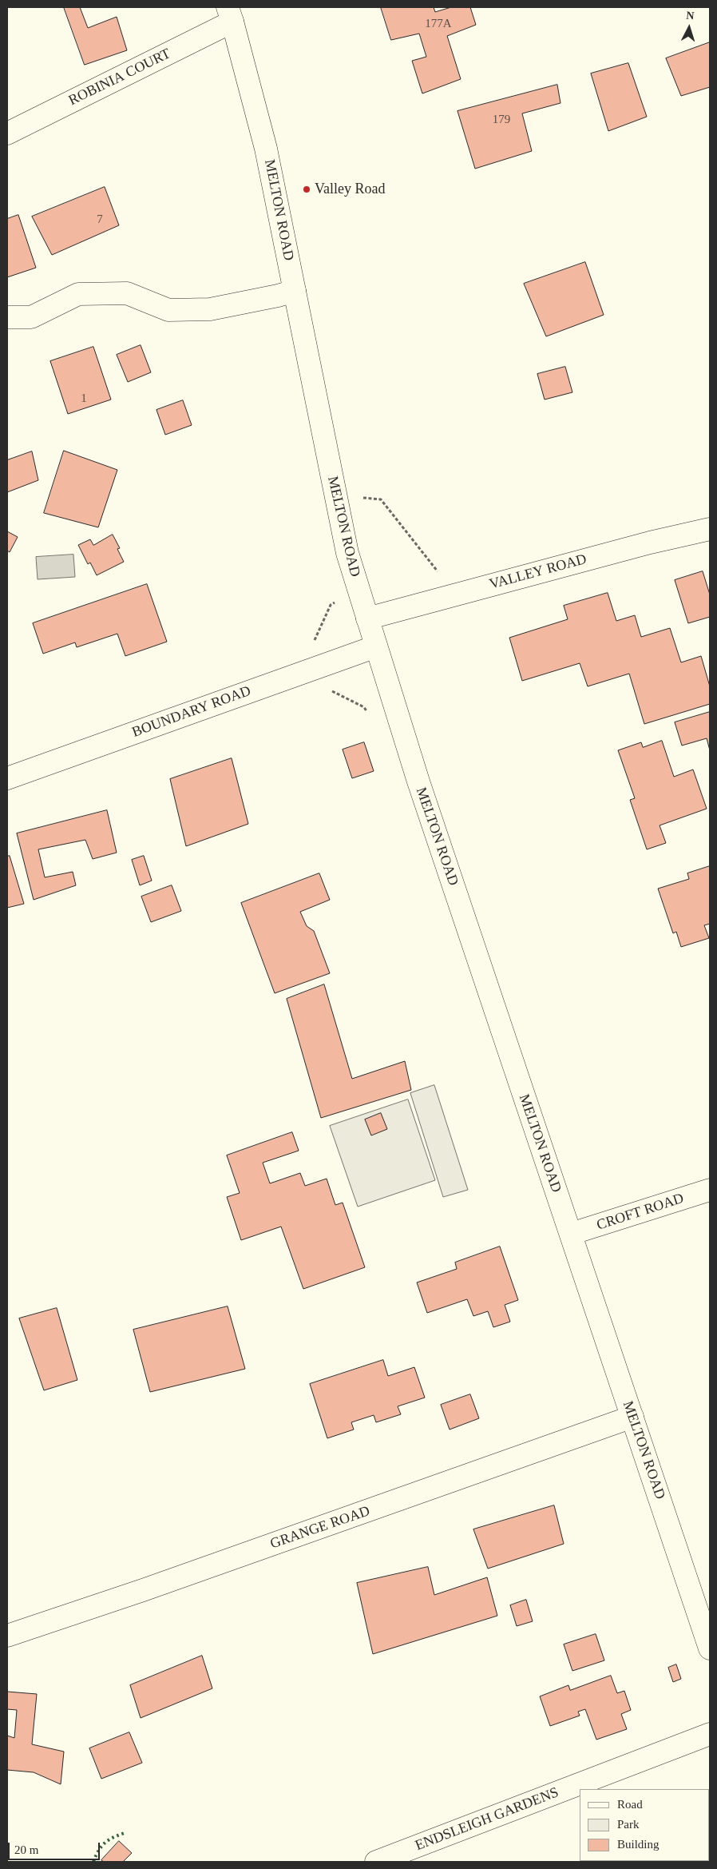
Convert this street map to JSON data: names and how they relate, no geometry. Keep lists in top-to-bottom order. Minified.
{"streets":{"street":["ROBINIA COURT","MELTON ROAD","VALLEY ROAD","BOUNDARY ROAD","CROFT ROAD","GRANGE ROAD","ENDSLEIGH GARDENS"]},"crossings":[["ROBINIA COURT","MELTON ROAD"],["MELTON ROAD","VALLEY ROAD"],["MELTON ROAD","BOUNDARY ROAD"],["MELTON ROAD","CROFT ROAD"],["MELTON ROAD","GRANGE ROAD"]],"places":["Valley Road"],"house_numbers":["177A","179","7","1"],"legend":["Road","Park","Building"],"scale_bar":"20 m","north":"top"}
